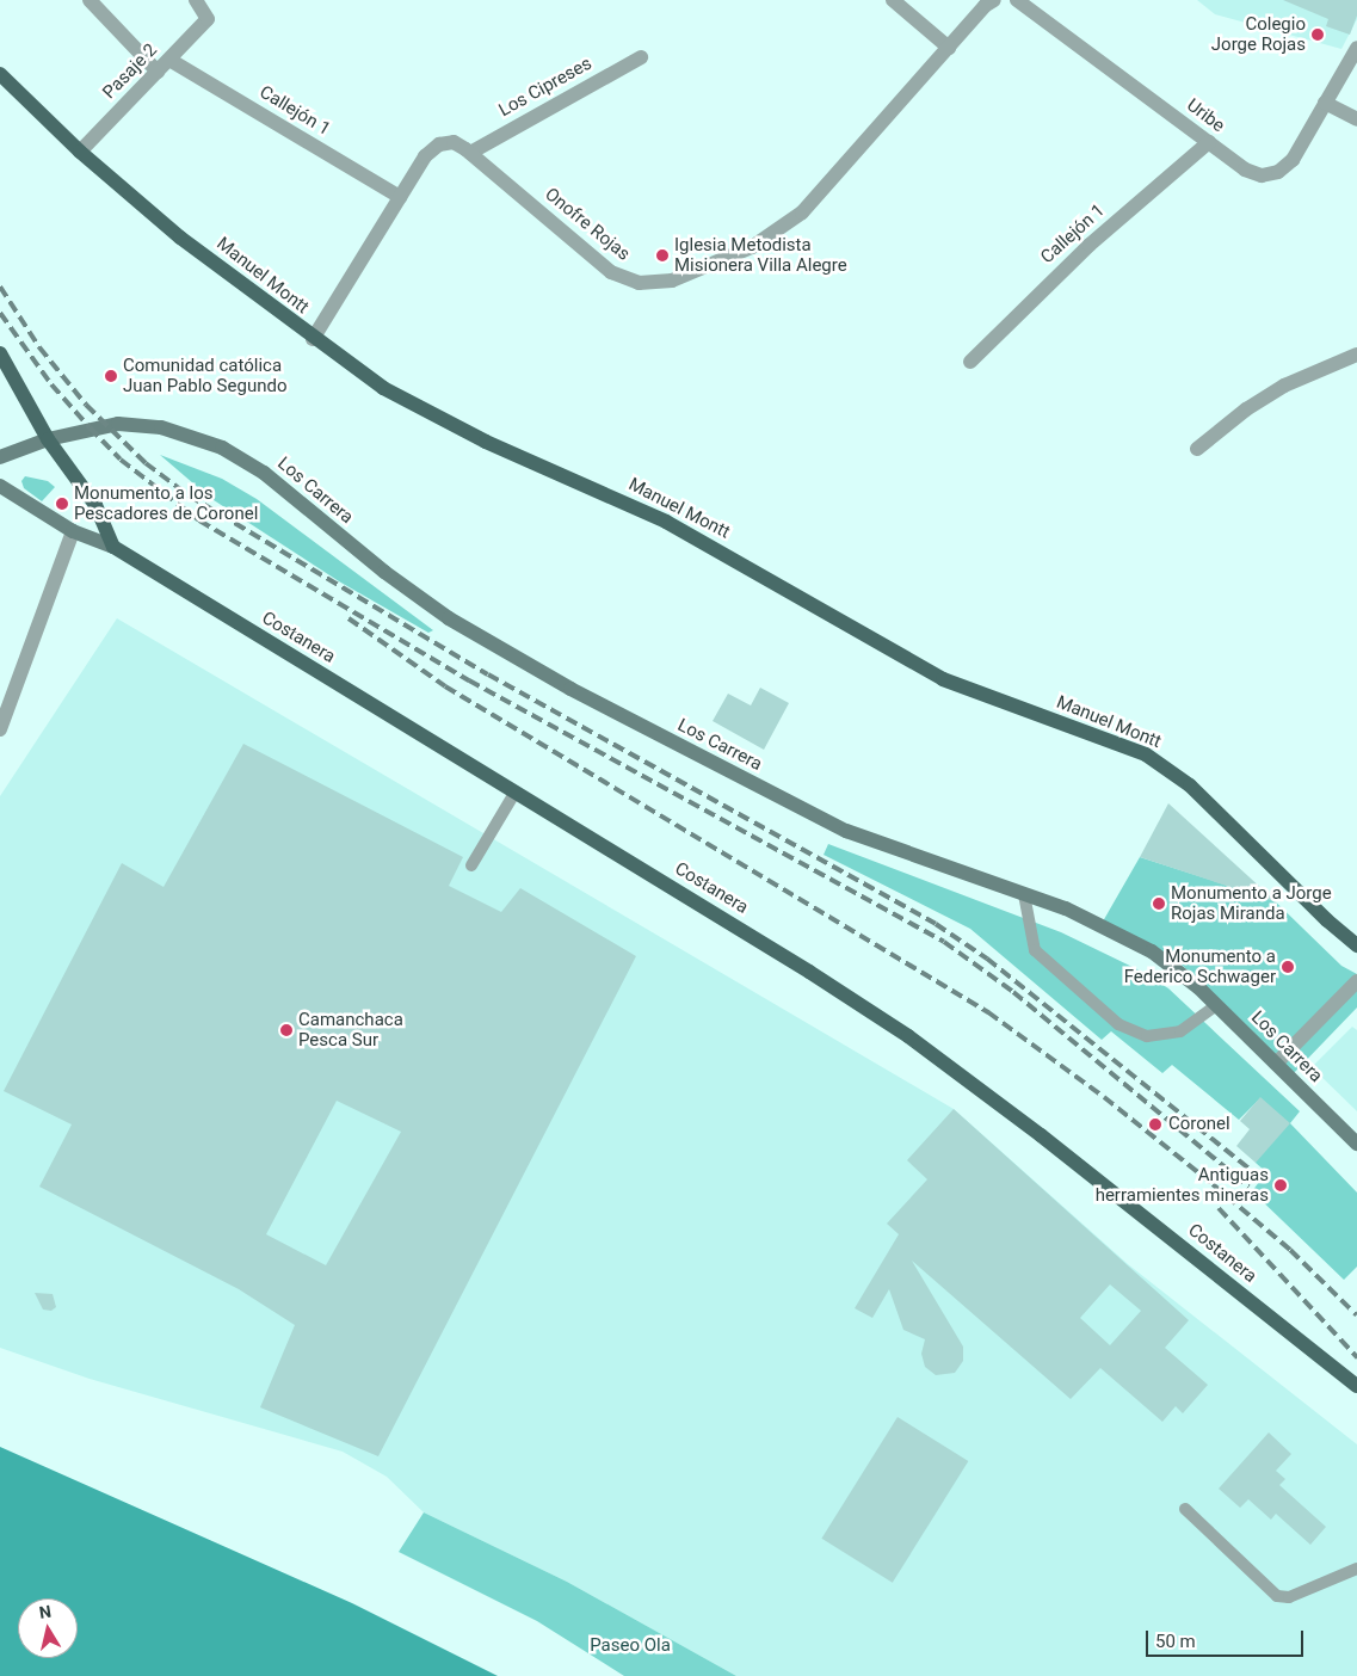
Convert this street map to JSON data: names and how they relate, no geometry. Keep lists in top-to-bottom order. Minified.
{"streets":{"main road":["Manuel Montt","Los Carrera","Costanera"],"street":["Pasaje 2","Los Cipreses","Callejón 1","Uribe","Onofre Rojas"]},"crossings":[["Pasaje 2","Callejón 1"],["Pasaje 2","Manuel Montt"],["Los Cipreses","Onofre Rojas"],["Callejón 1","Uribe"],["Callejón 1","Onofre Rojas"],["Onofre Rojas","Manuel Montt"]],"parks":["Paseo Ola"],"places":["Colegio Jorge Rojas","Iglesia Metodista Misionera Villa Alegre","Comunidad católica Juan Pablo Segundo","Monumento a los Pescadores de Coronel","Monumento a Jorge Rojas Miranda","Monumento a Federico Schwager","Camanchaca Pesca Sur","Coronel","Antiguas herramientes mineras"],"scale_bar":"50 m","north":"top"}
